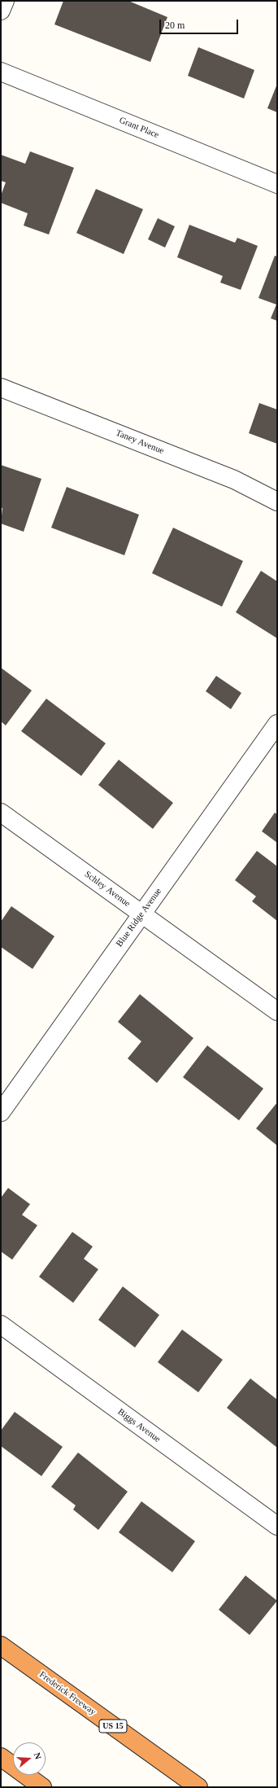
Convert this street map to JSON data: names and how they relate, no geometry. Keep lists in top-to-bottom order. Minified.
{"streets":{"highway":["Frederick Freeway","US 15"],"street":["Grant Place","Taney Avenue","Schley Avenue","Blue Ridge Avenue","Biggs Avenue"]},"crossings":[["Schley Avenue","Blue Ridge Avenue"]],"scale_bar":"20 m","north":"right"}
